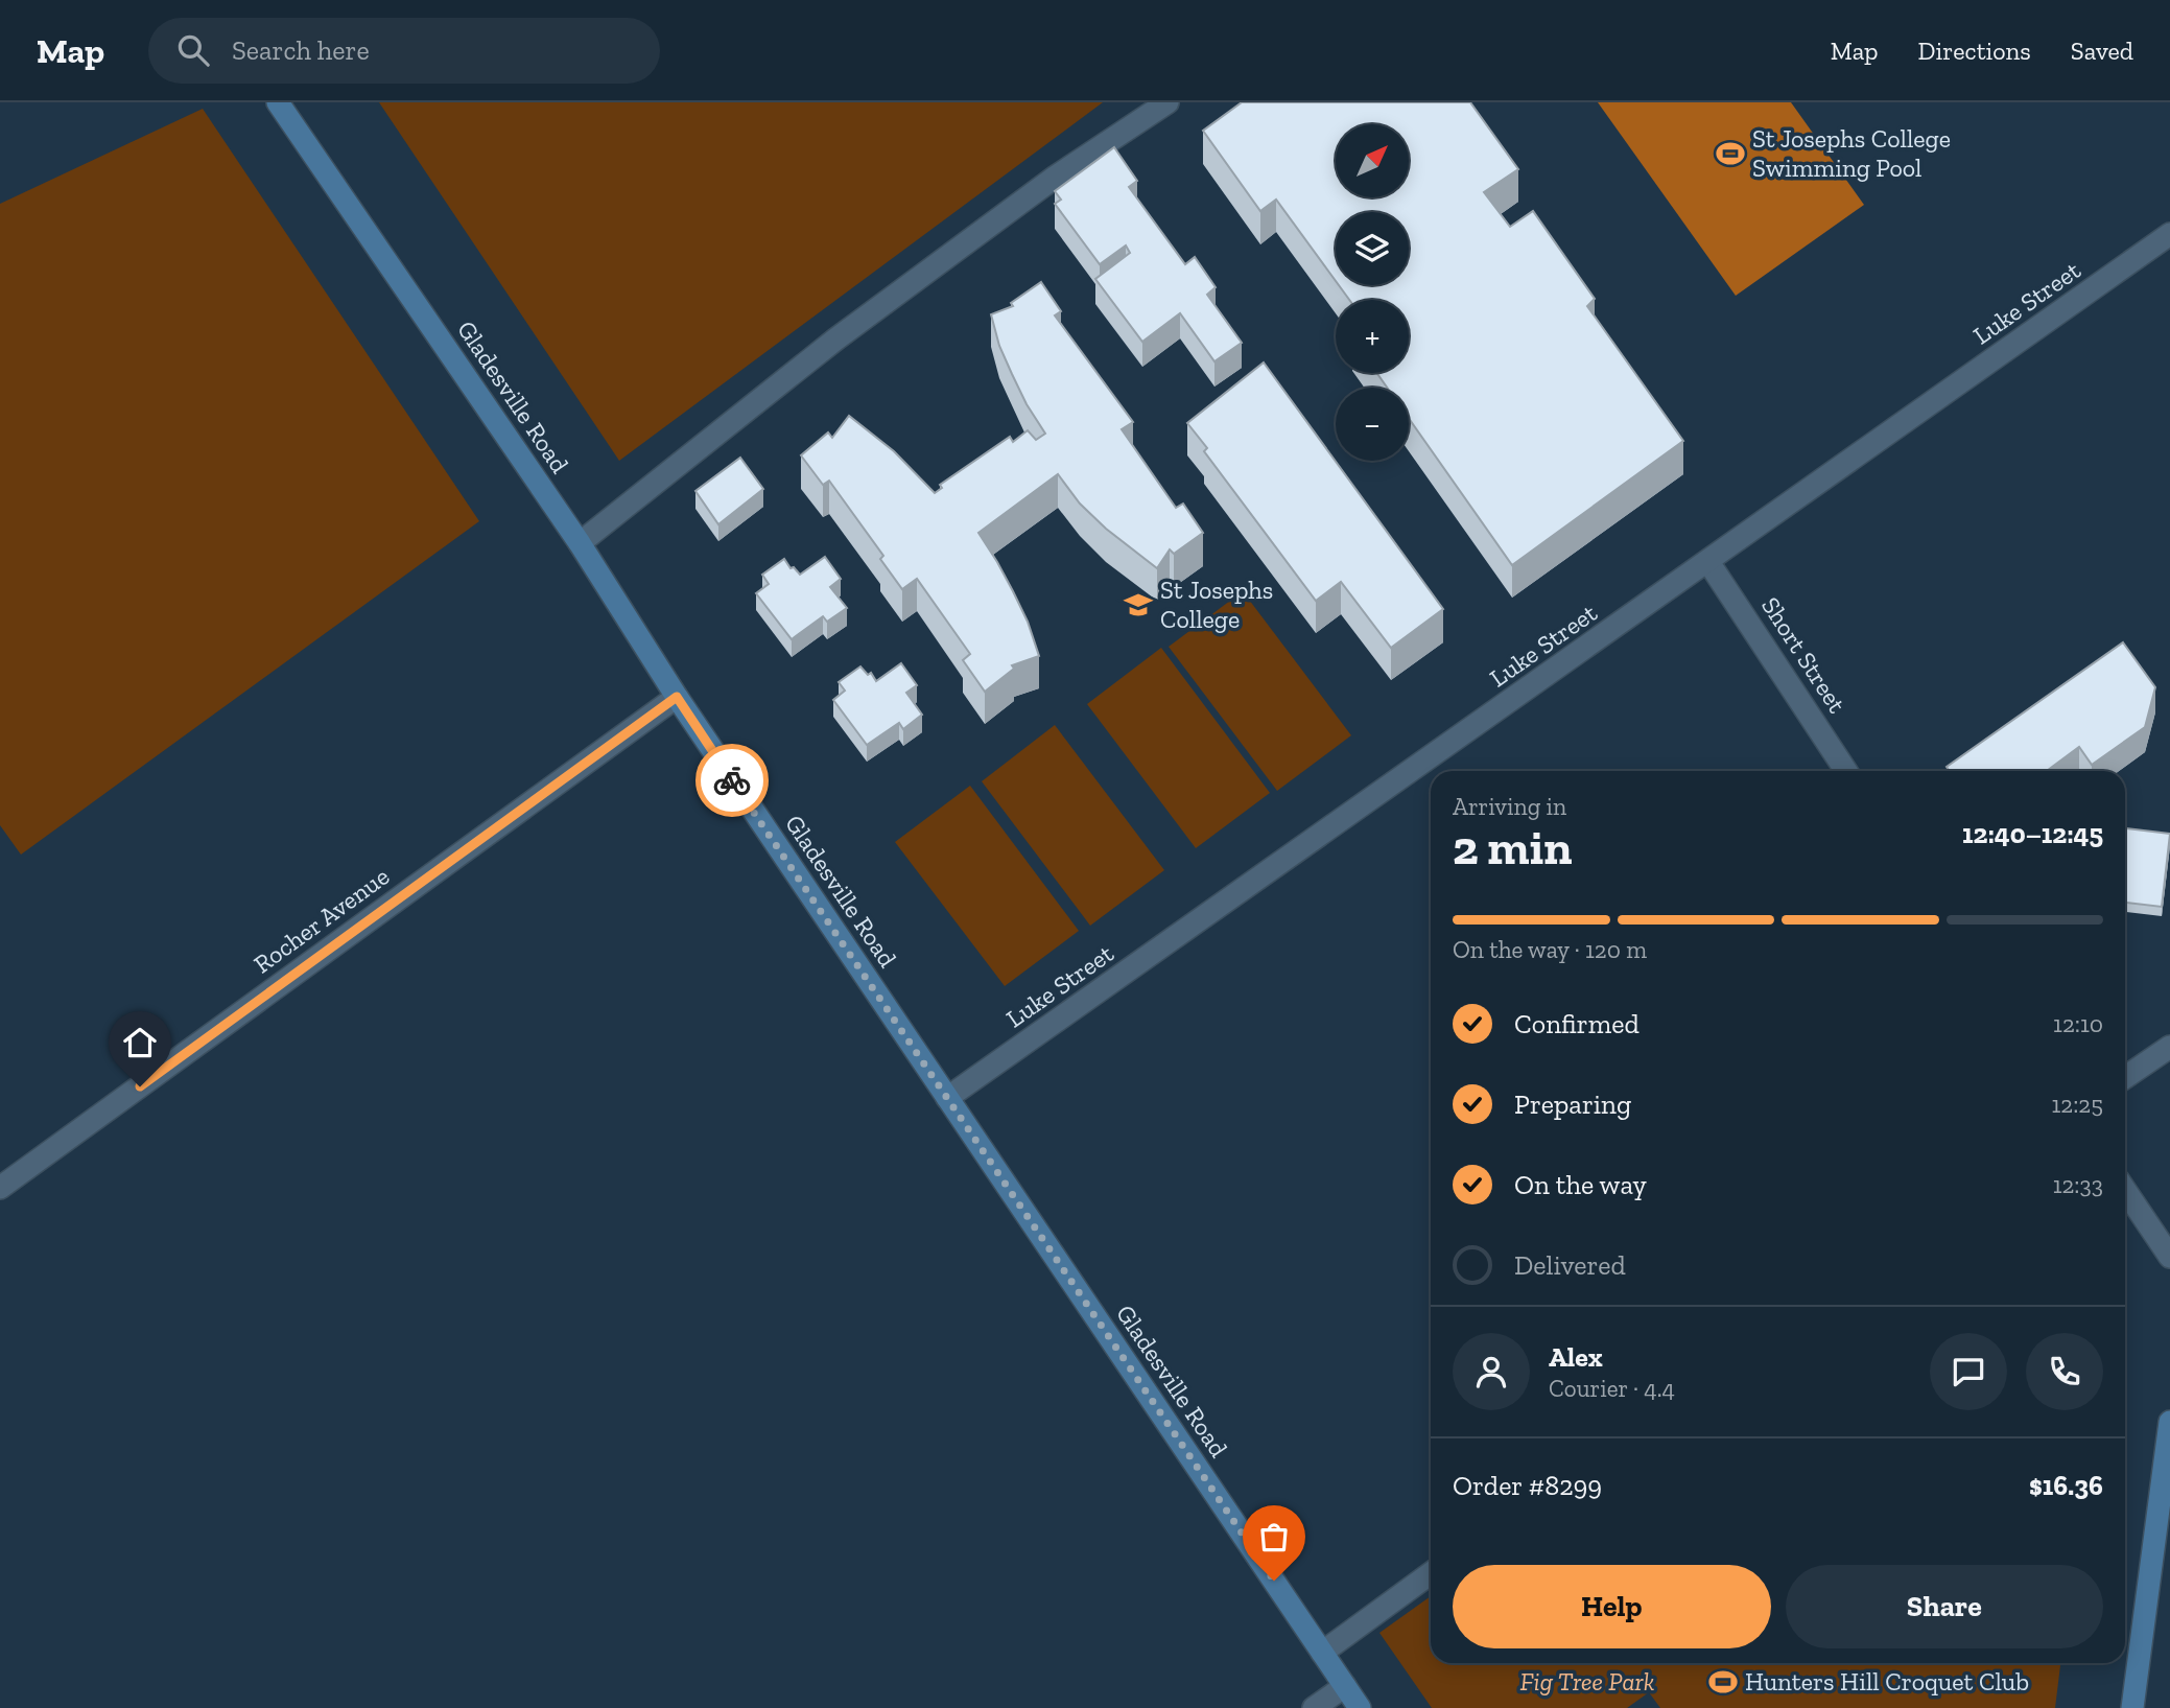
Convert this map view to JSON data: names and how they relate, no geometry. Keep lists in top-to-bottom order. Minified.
{"streets":{"street":["Luke Street","Gladesville Road","Short Street","Rocher Avenue"]},"crossings":[["Luke Street","Gladesville Road"],["Luke Street","Short Street"],["Gladesville Road","Rocher Avenue"]],"parks":["Fig Tree Park"],"places":{"sports":["St Josephs College Swimming Pool","Hunters Hill Croquet Club"],"school or university":["St Josephs College"]},"north":"top right","page":{"header":"Map","search":"Search here","nav":["Map","Directions","Saved"],"map_buttons":["+","−"],"heading":["2 min","Arriving in","12:40–12:45"],"panel":["Alex","Courier · 4.4","Order #8299","$16.36"],"bar":"On the way · 120 m","list":[["Confirmed","12:10"],["Preparing","12:25"],["On the way","12:33"],"Delivered"],"buttons":["Help","Share"]}}
